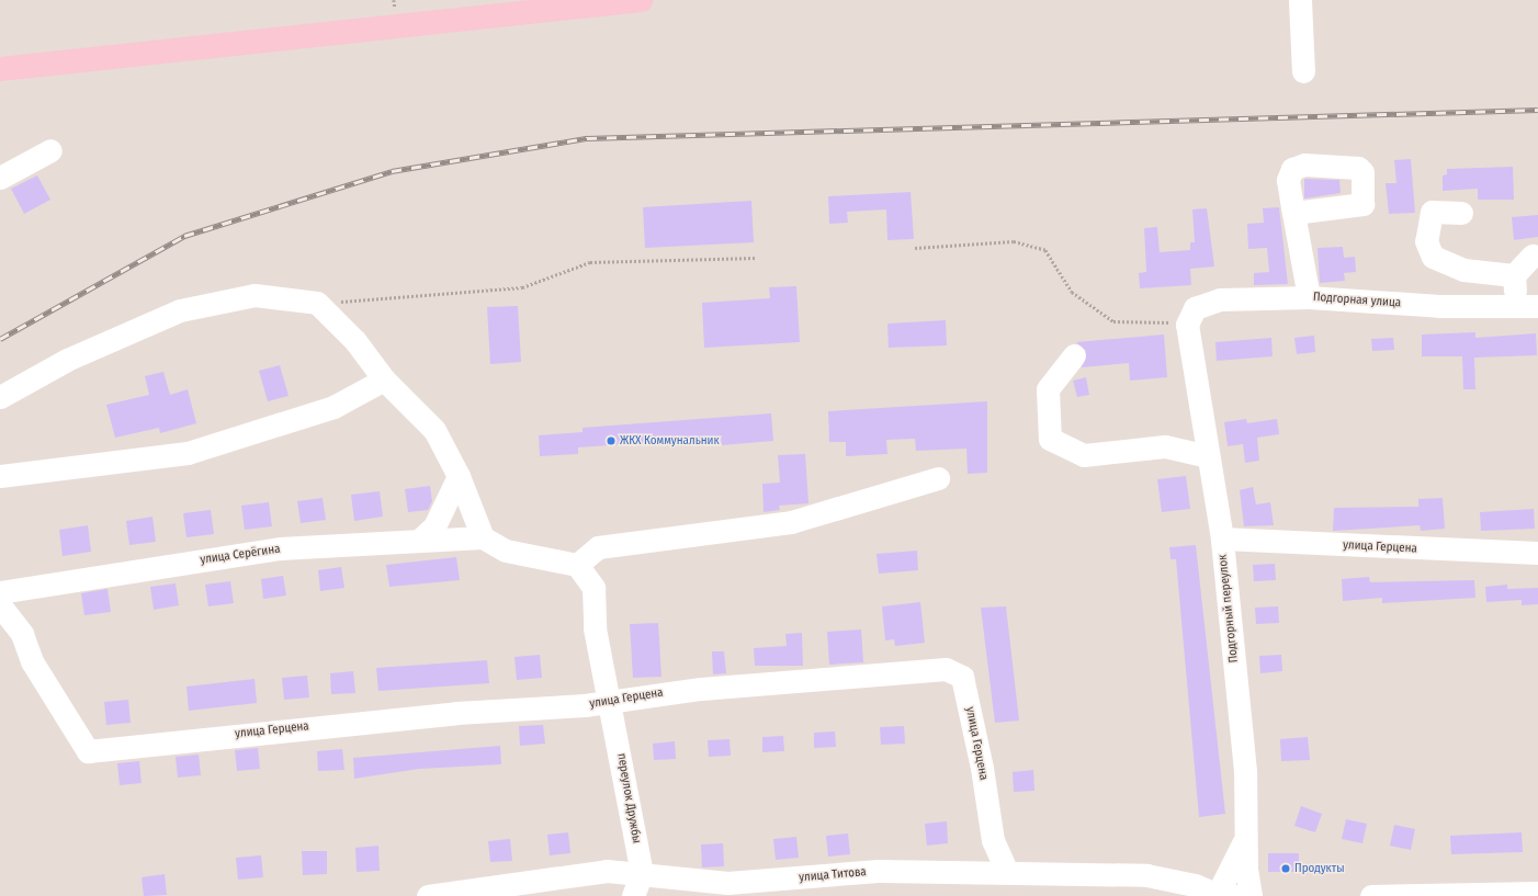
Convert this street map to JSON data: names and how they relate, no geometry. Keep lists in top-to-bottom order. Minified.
{"streets":{"street":["Подгорная улица","улица Герцена","улица Серёгина","Подгорный переулок","переулок Дружбы","улица Титова"]},"crossings":[["Подгорная улица","Подгорный переулок"],["улица Герцена","Подгорный переулок"],["улица Герцена","переулок Дружбы"],["улица Герцена","улица Титова"],["переулок Дружбы","улица Титова"]],"places":["ЖКХ Коммунальник","Продукты"]}
